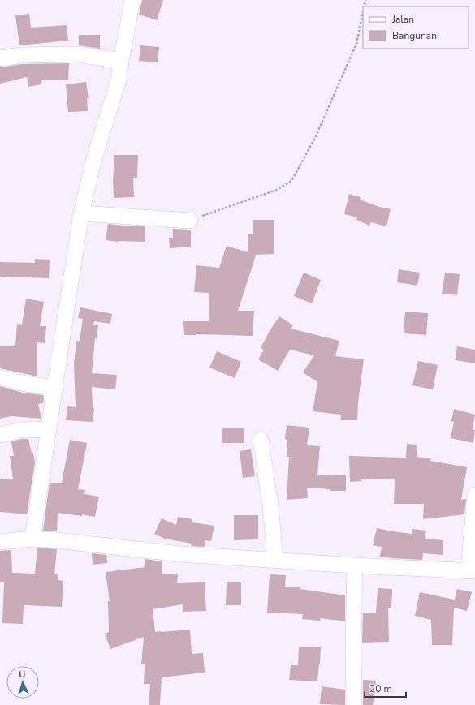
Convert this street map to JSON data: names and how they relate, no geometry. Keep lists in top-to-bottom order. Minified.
{"legend":["Jalan","Bangunan"],"scale_bar":"20 m","north":"top"}
